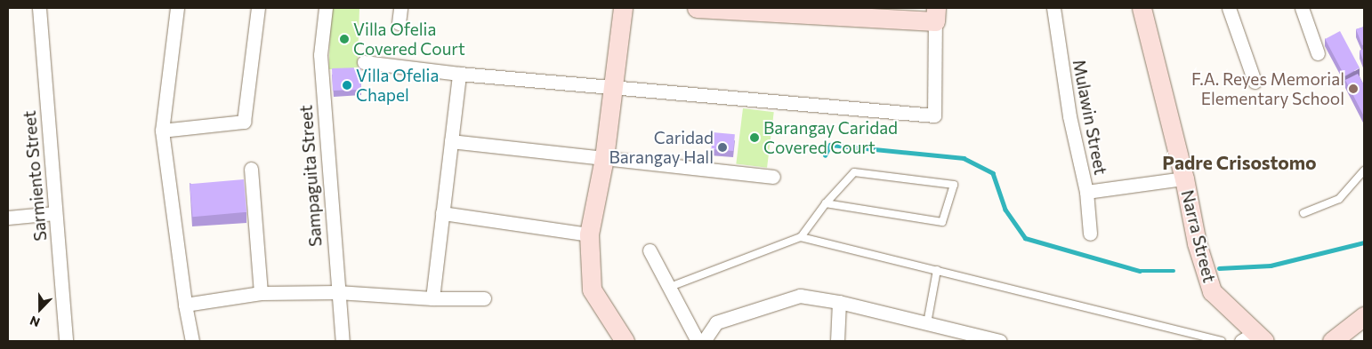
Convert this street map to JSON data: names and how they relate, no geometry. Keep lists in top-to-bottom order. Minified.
{"streets":{"street":["Mulawin Street","Sarmiento Street","Sampaguita Street","Narra Street"]},"districts":["Padre Crisostomo"],"places":["Villa Ofelia Covered Court","Villa Ofelia Chapel","F.A. Reyes Memorial Elementary School","Barangay Caridad Covered Court","Caridad Barangay Hall"],"north":"bottom"}
